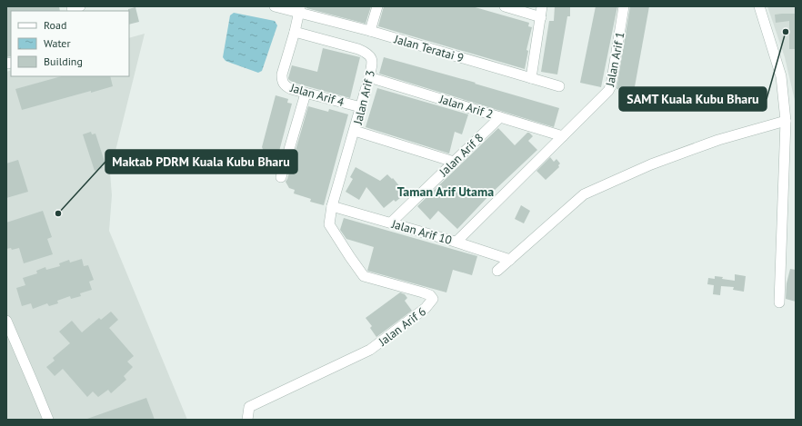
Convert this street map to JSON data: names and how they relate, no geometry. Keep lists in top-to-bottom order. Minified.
{"streets":{"street":["Jalan Teratai 9","Jalan Arif 1","Jalan Arif 4","Jalan Arif 3","Jalan Arif 2","Jalan Arif 8","Jalan Arif 10","Jalan Arif 6"]},"crossings":[["Jalan Teratai 9","Jalan Arif 4"],["Jalan Arif 1","Jalan Arif 2"],["Jalan Arif 1","Jalan Arif 10"],["Jalan Arif 4","Jalan Arif 3"],["Jalan Arif 3","Jalan Arif 2"],["Jalan Arif 3","Jalan Arif 6"],["Jalan Arif 2","Jalan Arif 8"],["Jalan Arif 8","Jalan Arif 10"],["Jalan Arif 10","Jalan Arif 6"]],"districts":["Taman Arif Utama"],"places":["SAMT Kuala Kubu Bharu","Maktab PDRM Kuala Kubu Bharu"],"legend":["Road","Water","Building"]}
